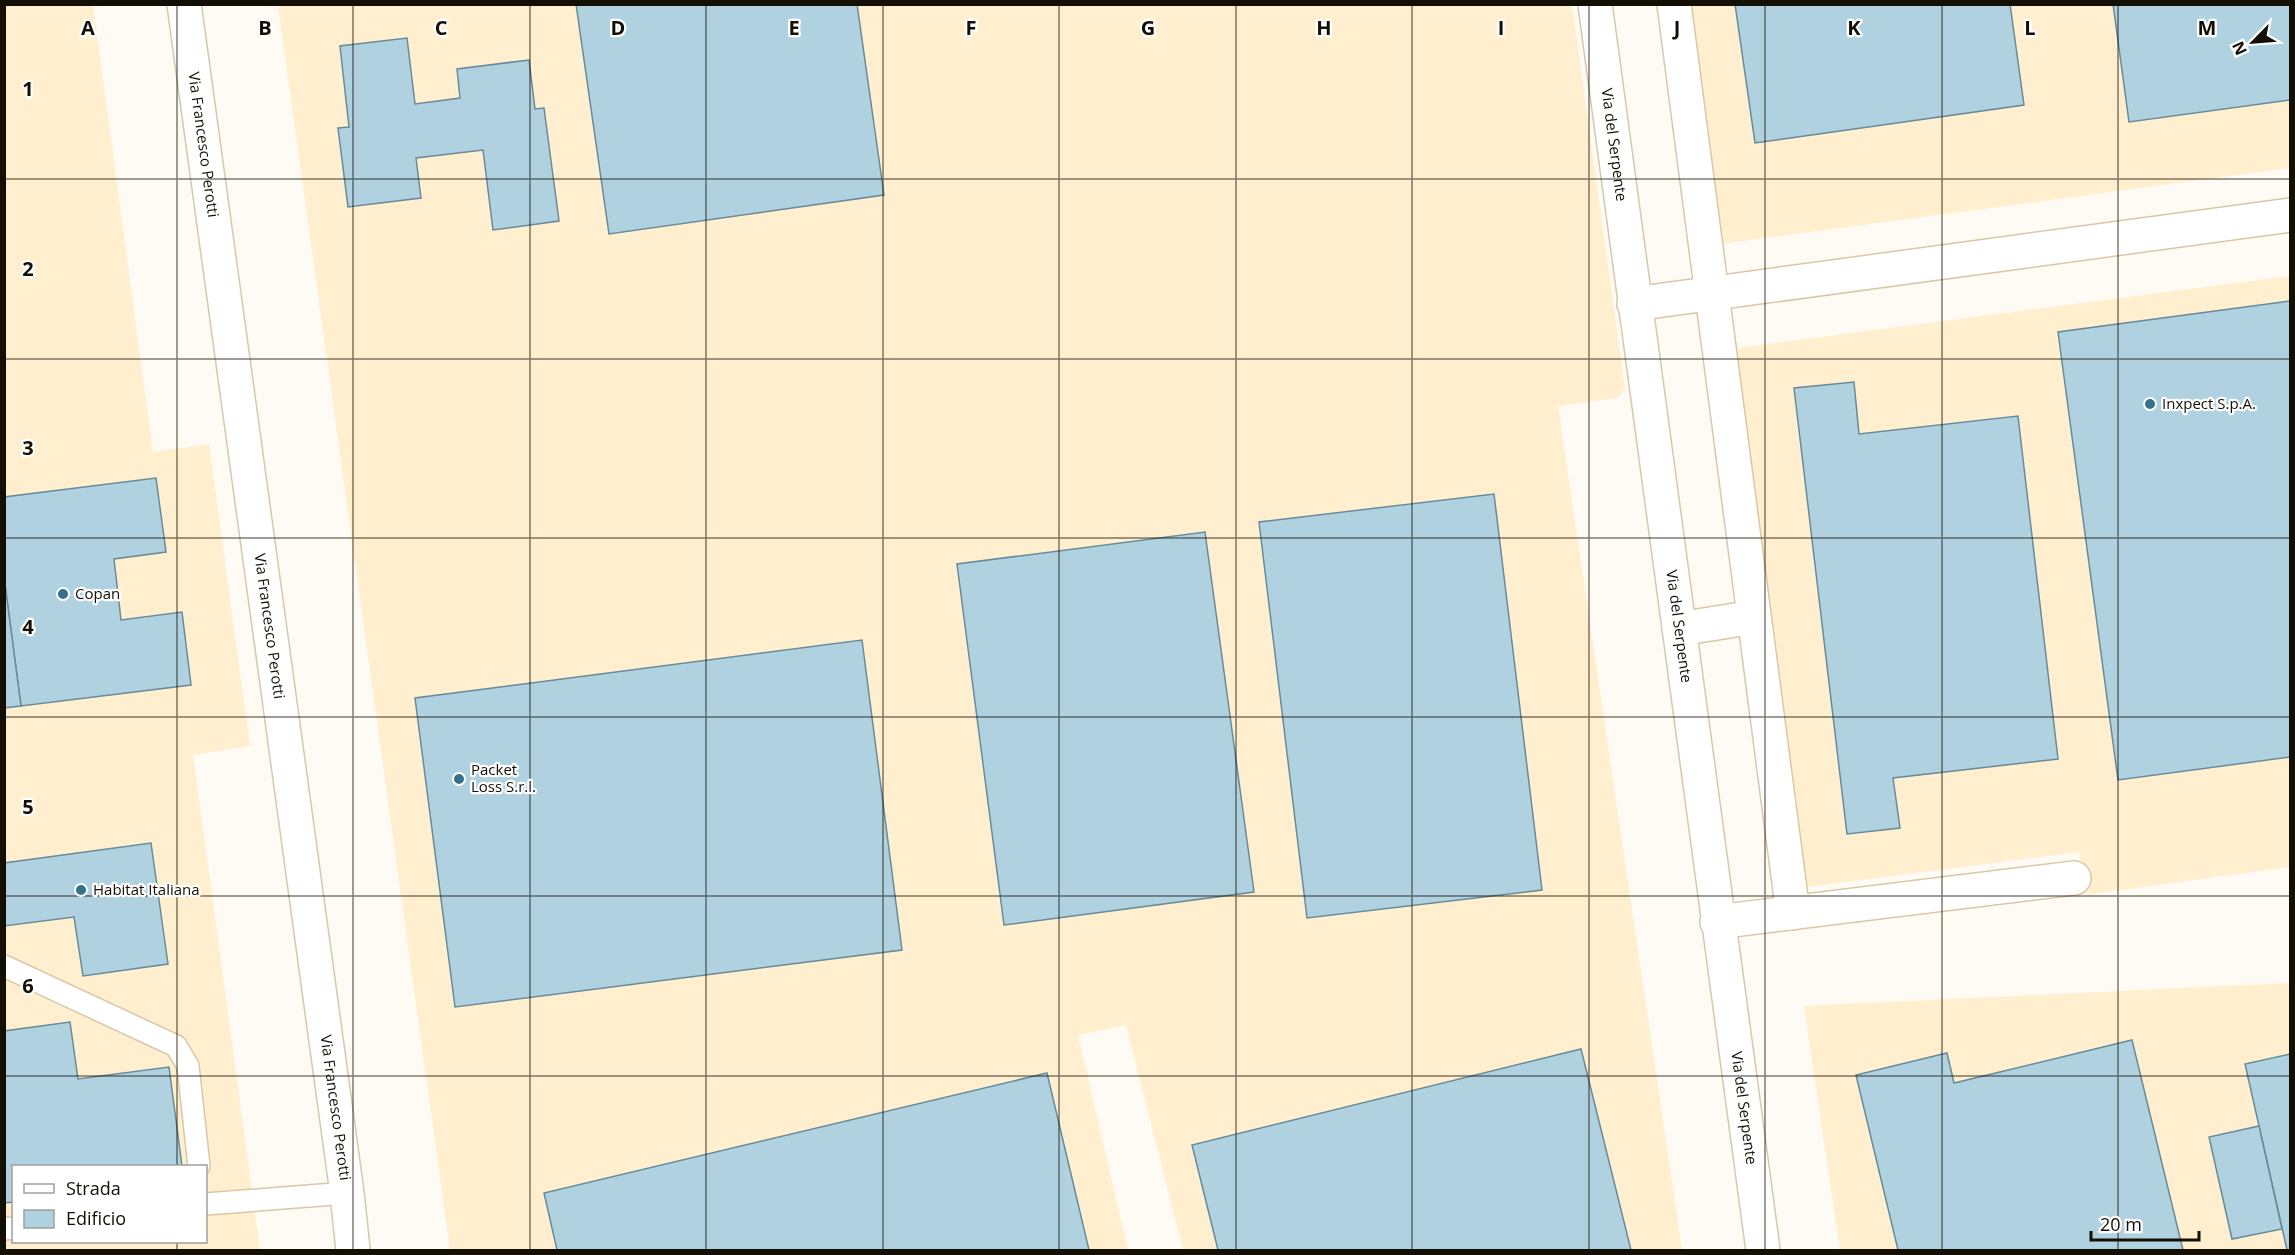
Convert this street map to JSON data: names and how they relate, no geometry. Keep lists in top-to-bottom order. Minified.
{"streets":{"street":["Via Francesco Perotti","Via del Serpente"]},"places":["Inxpect S.p.A.","Copan","Packet Loss S.r.l.","Habitat Italiana"],"legend":["Strada","Edificio"],"scale_bar":"20 m","north":"bottom left","grid":{"columns":["A","B","C","D","E","F","G","H","I","J","K","L","M"],"rows":["1","2","3","4","5","6"]}}
